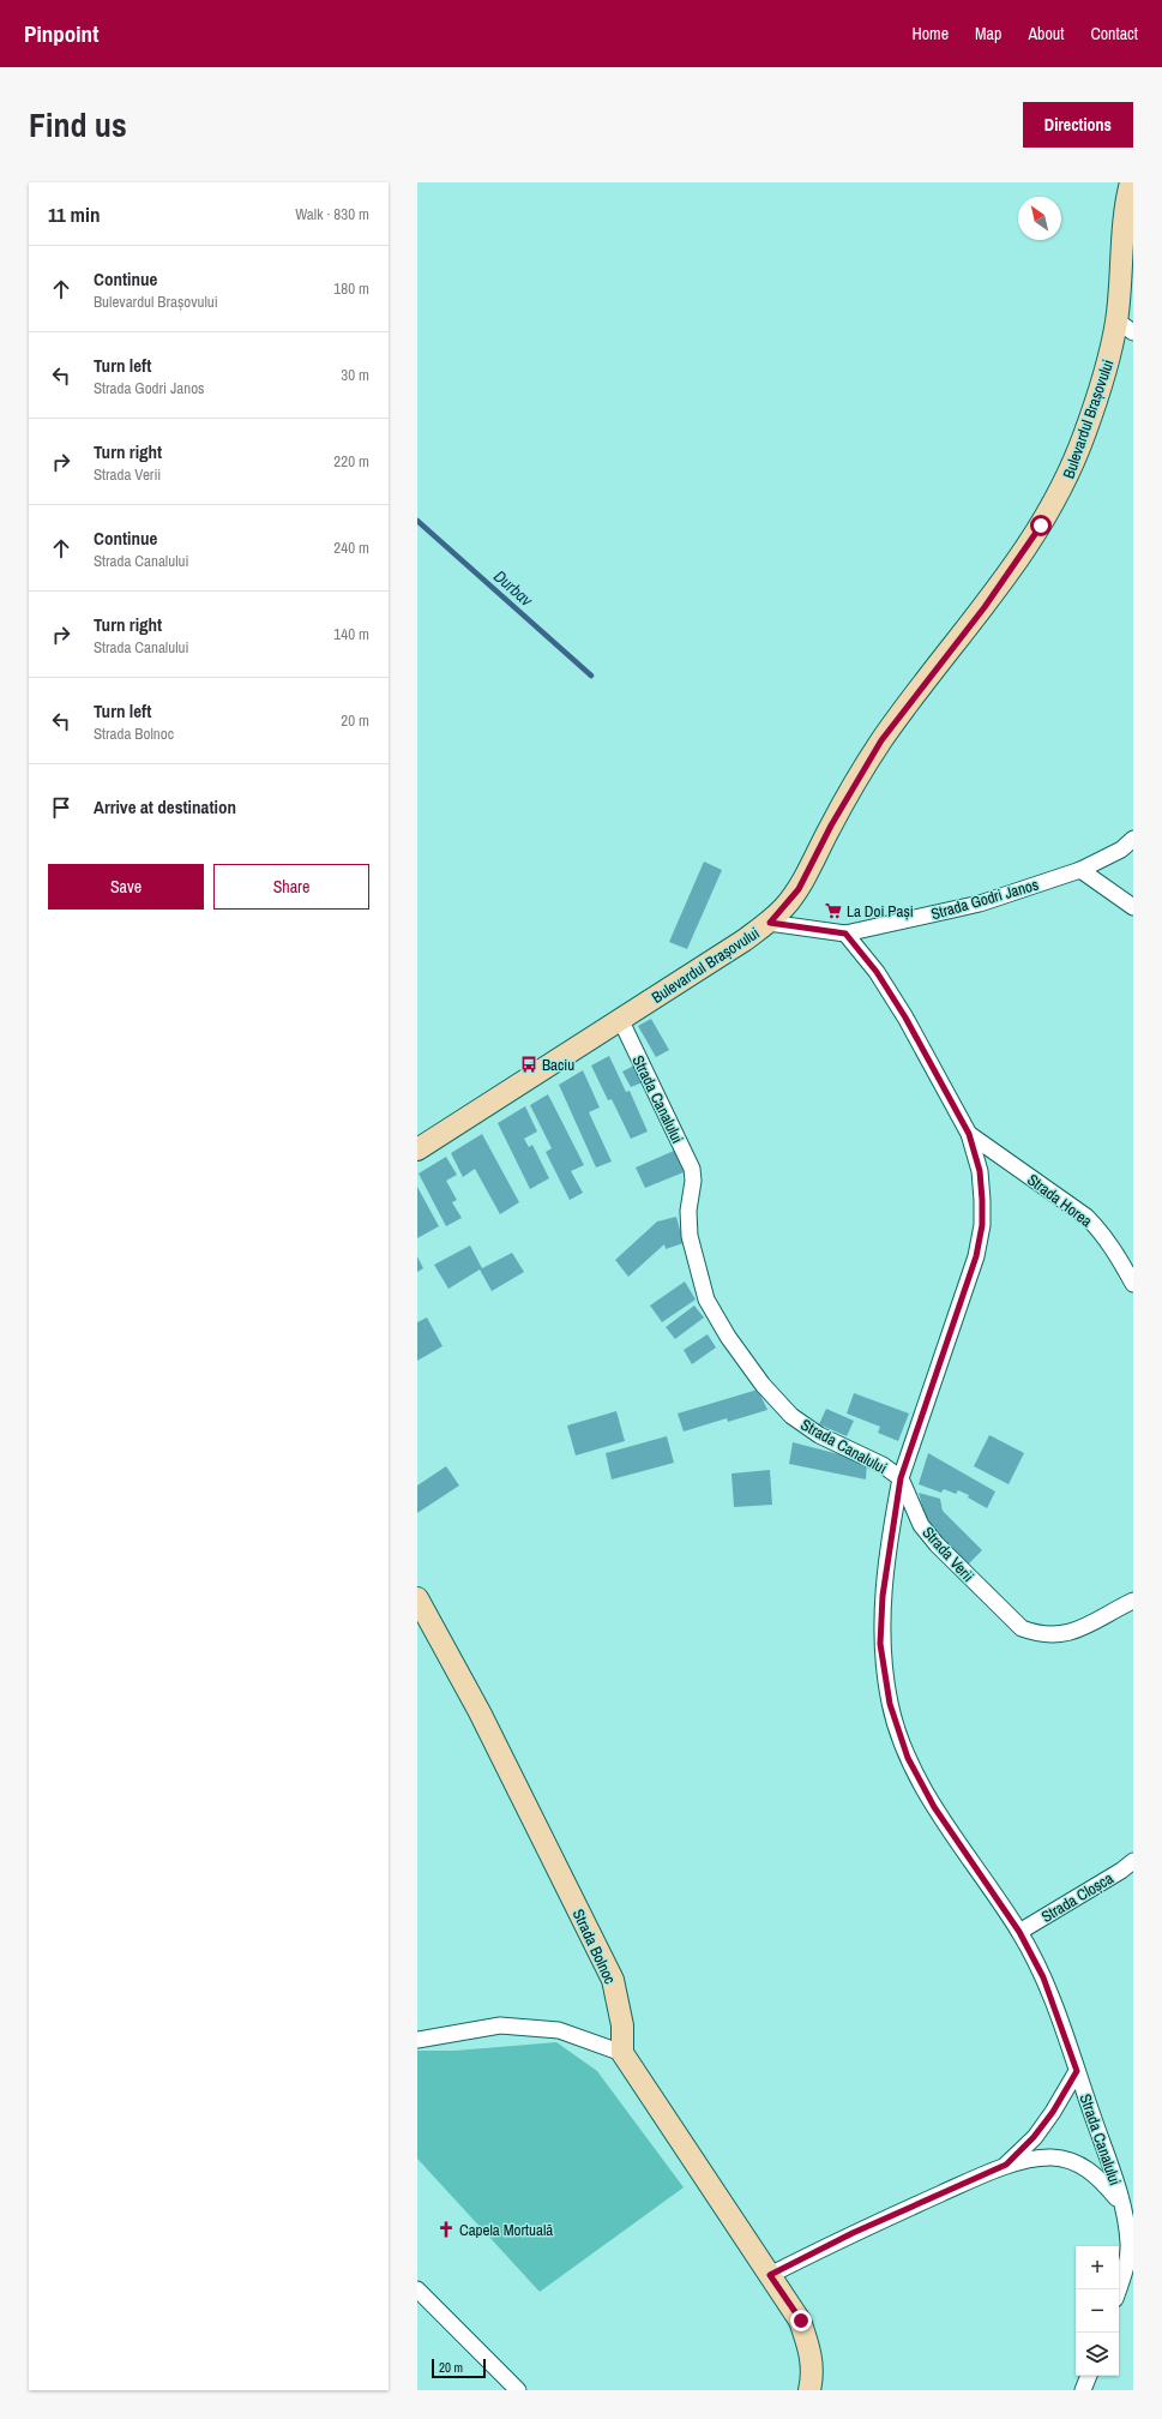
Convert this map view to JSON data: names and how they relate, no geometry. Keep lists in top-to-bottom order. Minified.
{"streets":{"main road":["Bulevardul Brașovului","Strada Bolnoc"],"street":["Strada Godri Janos","Strada Canalului","Strada Horea","Strada Verii","Strada Cloșca"]},"crossings":[["Bulevardul Brașovului","Strada Godri Janos"],["Bulevardul Brașovului","Strada Canalului"],["Strada Canalului","Strada Verii"],["Strada Canalului","Strada Cloșca"]],"water":["Durbav"],"places":{"supermarket":["La Doi Pași"],"bus stop":["Baciu"],"church":["Capela Mortuală"]},"scale_bar":"20 m","north":"top left","page":{"header":"Pinpoint","nav":["Home","Map","About","Contact"],"title":"Find us","buttons":["Directions",["Save","Share"]],"heading":["11 min","Walk · 830 m"],"list":[["Continue","Bulevardul Brașovului","180 m"],["Turn left","Strada Godri Janos","30 m"],["Turn right","Strada Verii","220 m"],["Continue","Strada Canalului","240 m"],["Turn right","Strada Canalului","140 m"],["Turn left","Strada Bolnoc","20 m"],"Arrive at destination"],"map_buttons":["+","−"],"scale":"20 m"}}
